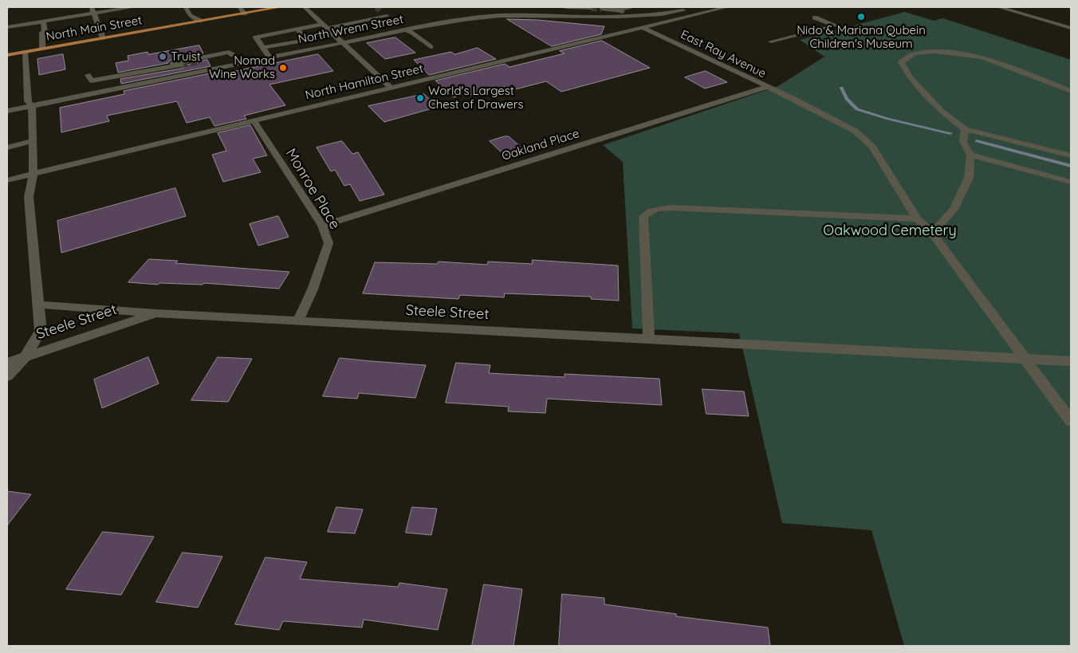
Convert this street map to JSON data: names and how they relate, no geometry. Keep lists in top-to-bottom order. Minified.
{"streets":{"main road":["North Main Street"],"street":["North Wrenn Street","East Ray Avenue","North Hamilton Street","Oakland Place","Monroe Place","Steele Street"]},"crossings":[["East Ray Avenue","North Hamilton Street"],["East Ray Avenue","Oakland Place"],["East Ray Avenue","Steele Street"],["North Hamilton Street","Monroe Place"],["Oakland Place","Monroe Place"],["Monroe Place","Steele Street"]],"parks":["Oakwood Cemetery"],"places":["Nido & Mariana Qubein Children's Museum","Truist","Nomad Wine Works","World's Largest Chest of Drawers"]}
